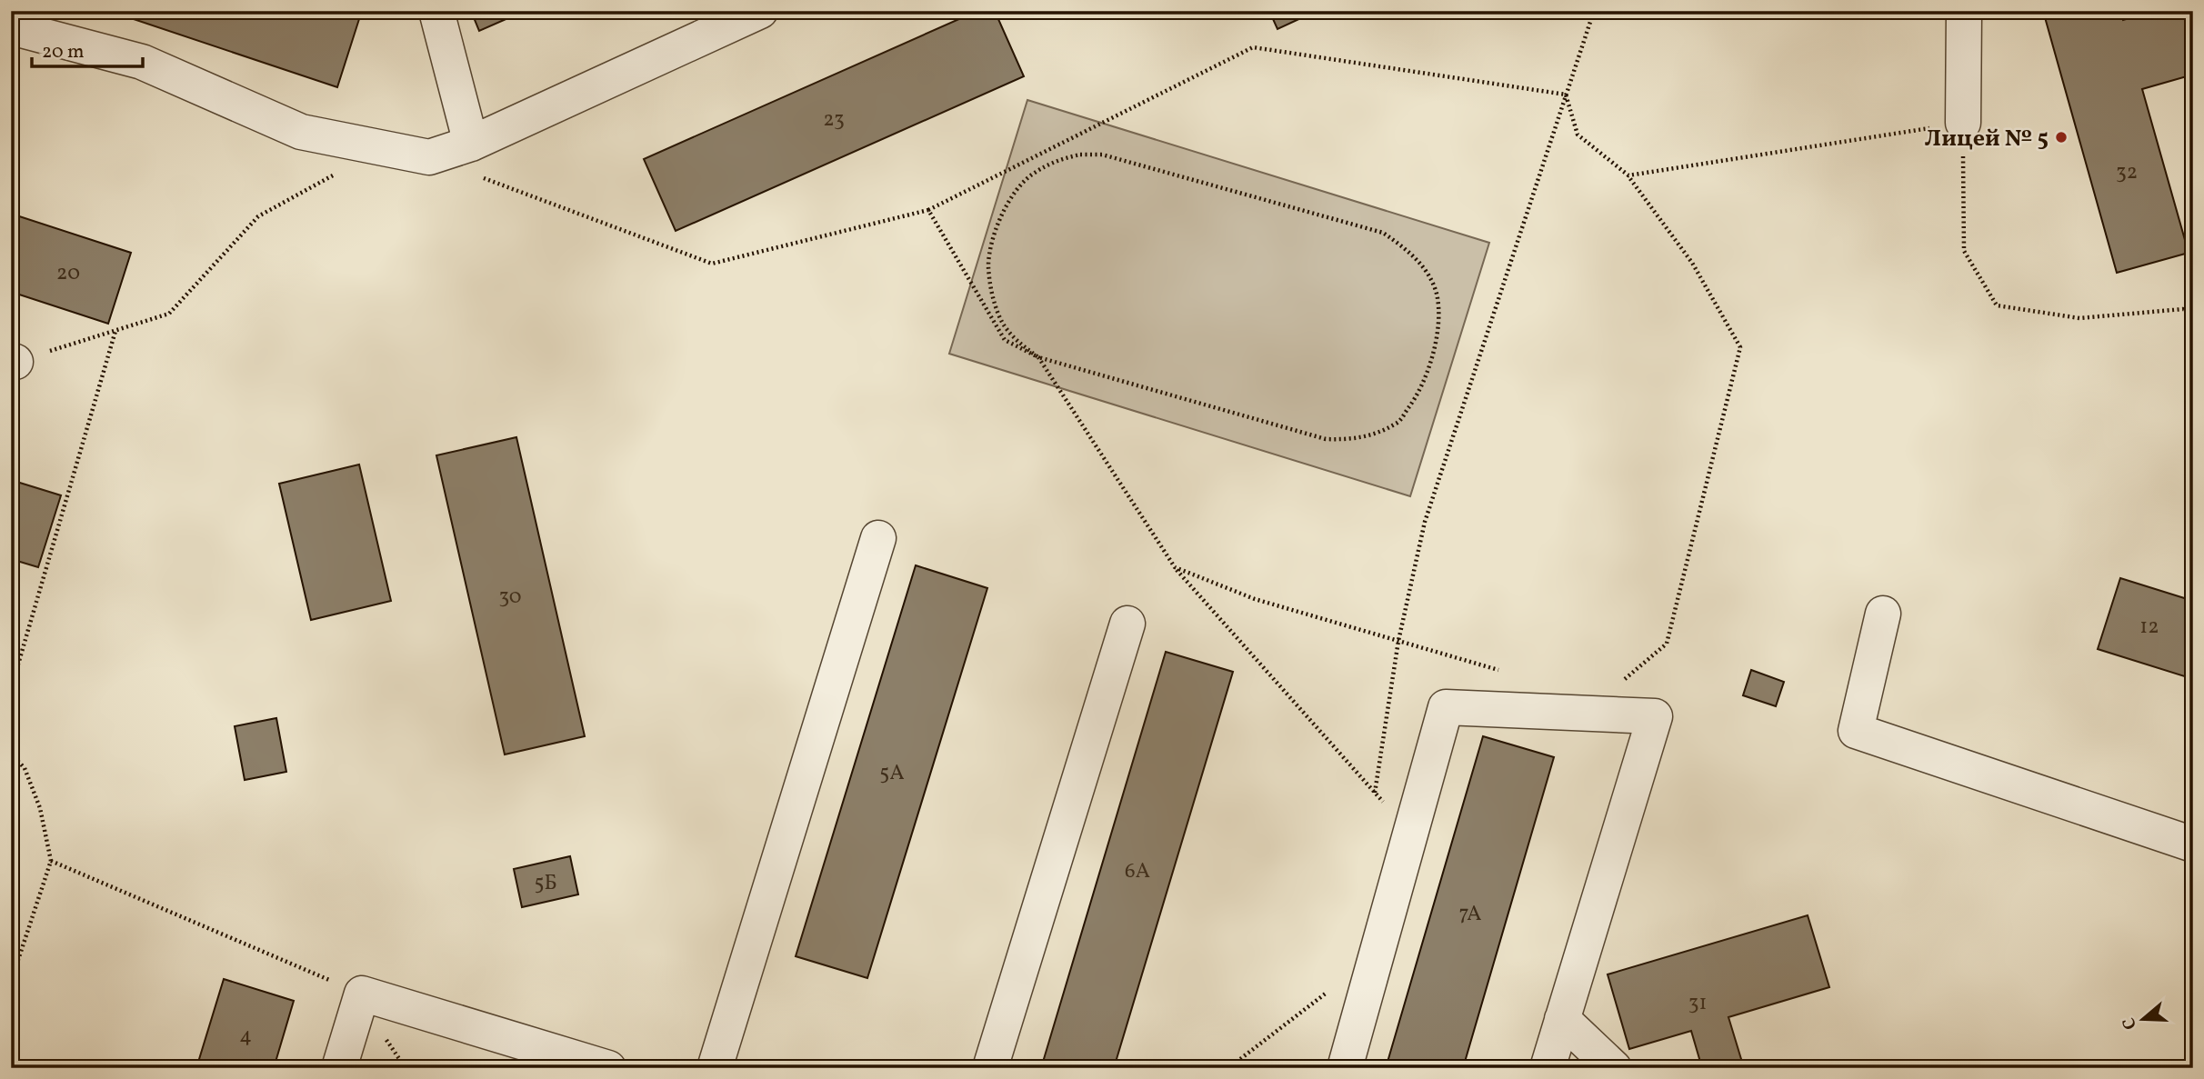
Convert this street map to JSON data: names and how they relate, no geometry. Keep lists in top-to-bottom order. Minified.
{"places":["Лицей № 5"],"house_numbers":["23","32","20","30","12","5А","6А","5Б","7А","31","4"],"scale_bar":"20 m","north":"left"}
